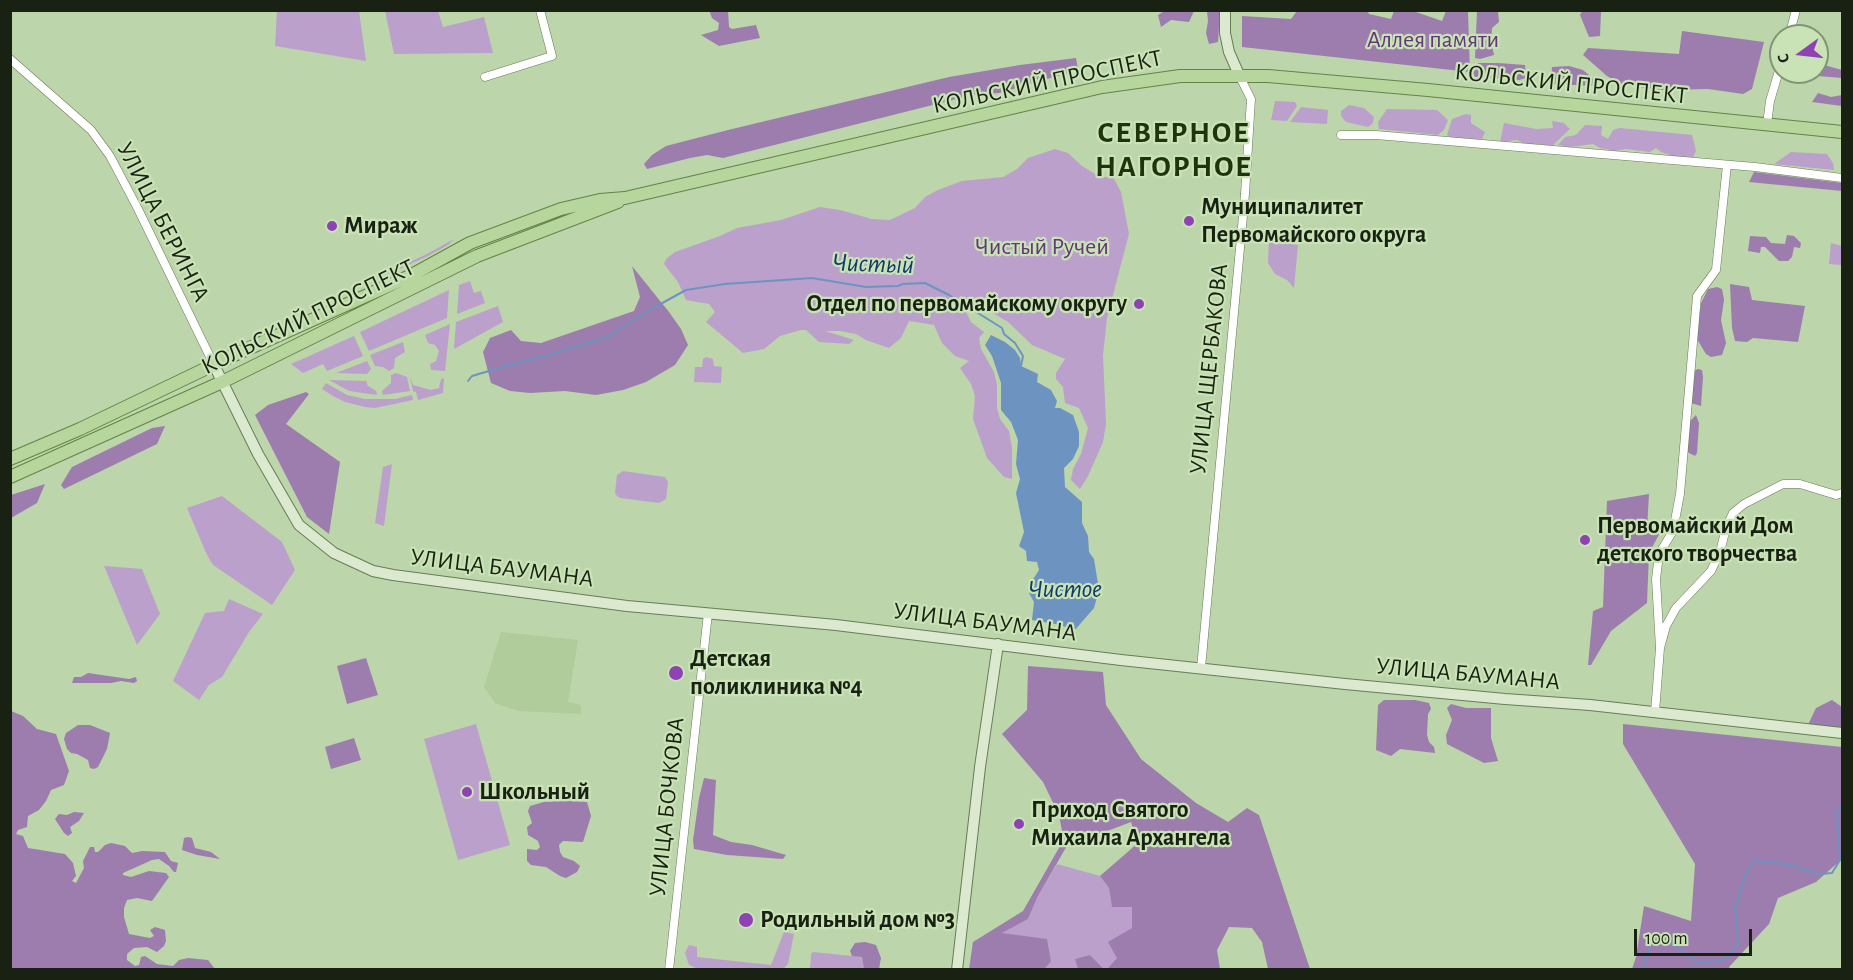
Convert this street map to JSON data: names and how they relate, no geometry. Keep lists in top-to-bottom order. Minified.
{"streets":{"main road":["КОЛЬСКИЙ ПРОСПЕКТ"],"street":["УЛИЦА БЕРИНГА","УЛИЦА ЩЕРБАКОВА","УЛИЦА БАУМАНА","УЛИЦА БОЧКОВА"]},"crossings":[["КОЛЬСКИЙ ПРОСПЕКТ","УЛИЦА БЕРИНГА"],["КОЛЬСКИЙ ПРОСПЕКТ","УЛИЦА ЩЕРБАКОВА"],["КОЛЬСКИЙ ПРОСПЕКТ","УЛИЦА БАУМАНА"],["УЛИЦА БЕРИНГА","УЛИЦА БАУМАНА"],["УЛИЦА ЩЕРБАКОВА","УЛИЦА БАУМАНА"],["УЛИЦА БАУМАНА","УЛИЦА БОЧКОВА"]],"districts":["СЕВЕРНОЕ НАГОРНОЕ"],"water":["Чистый","Чистое"],"parks":["Аллея памяти","Чистый Ручей"],"places":["Муниципалитет Первомайского округа","Мираж","Отдел по первомайскому округу","Первомайский Дом детского творчества","Детская поликлиника №4","Школьный","Приход Святого Михаила Архангела","Родильный дом №3"],"scale_bar":"100 m","north":"left"}
